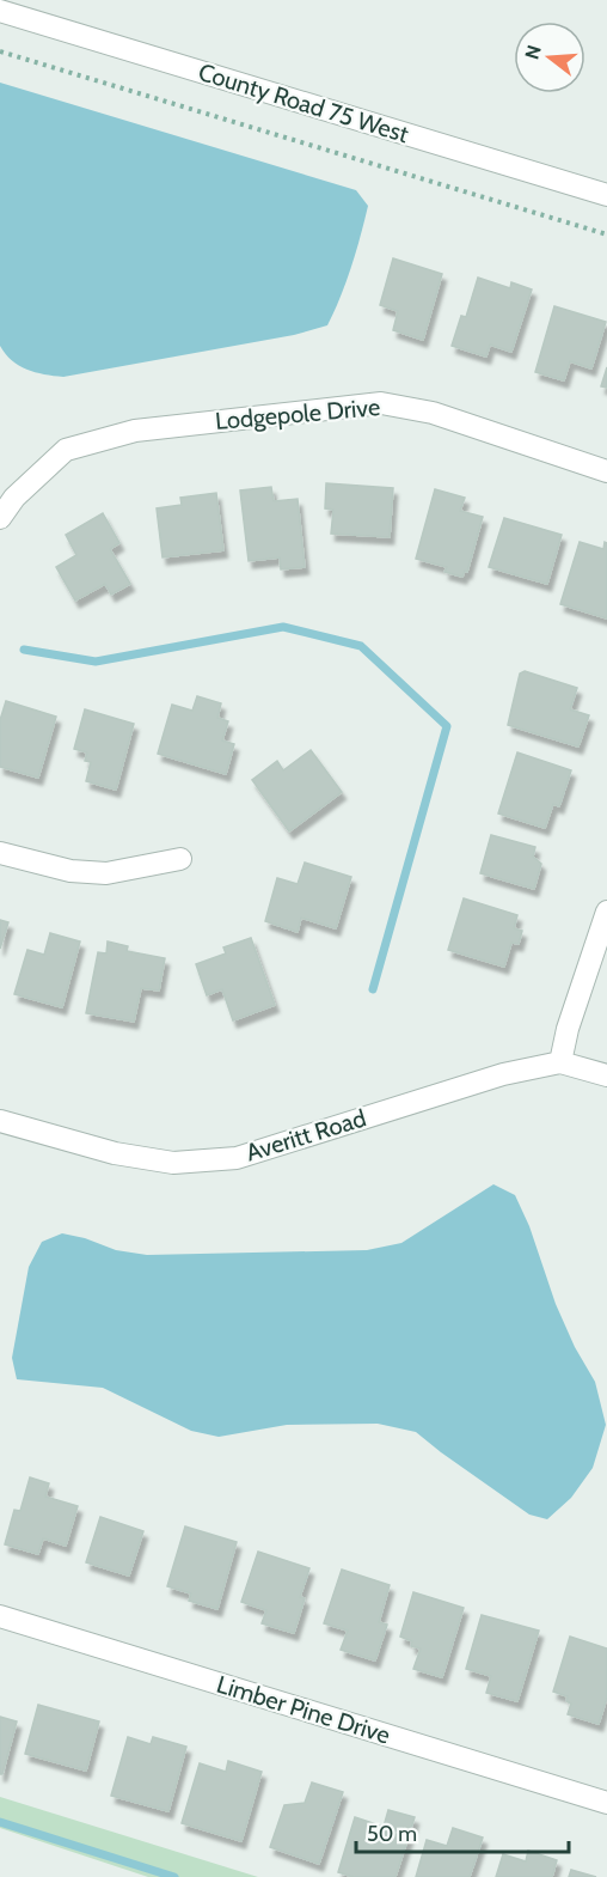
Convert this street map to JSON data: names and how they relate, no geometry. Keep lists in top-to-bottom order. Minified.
{"streets":{"street":["County Road 75 West","Lodgepole Drive","Averitt Road","Limber Pine Drive"]},"scale_bar":"50 m","north":"left"}
